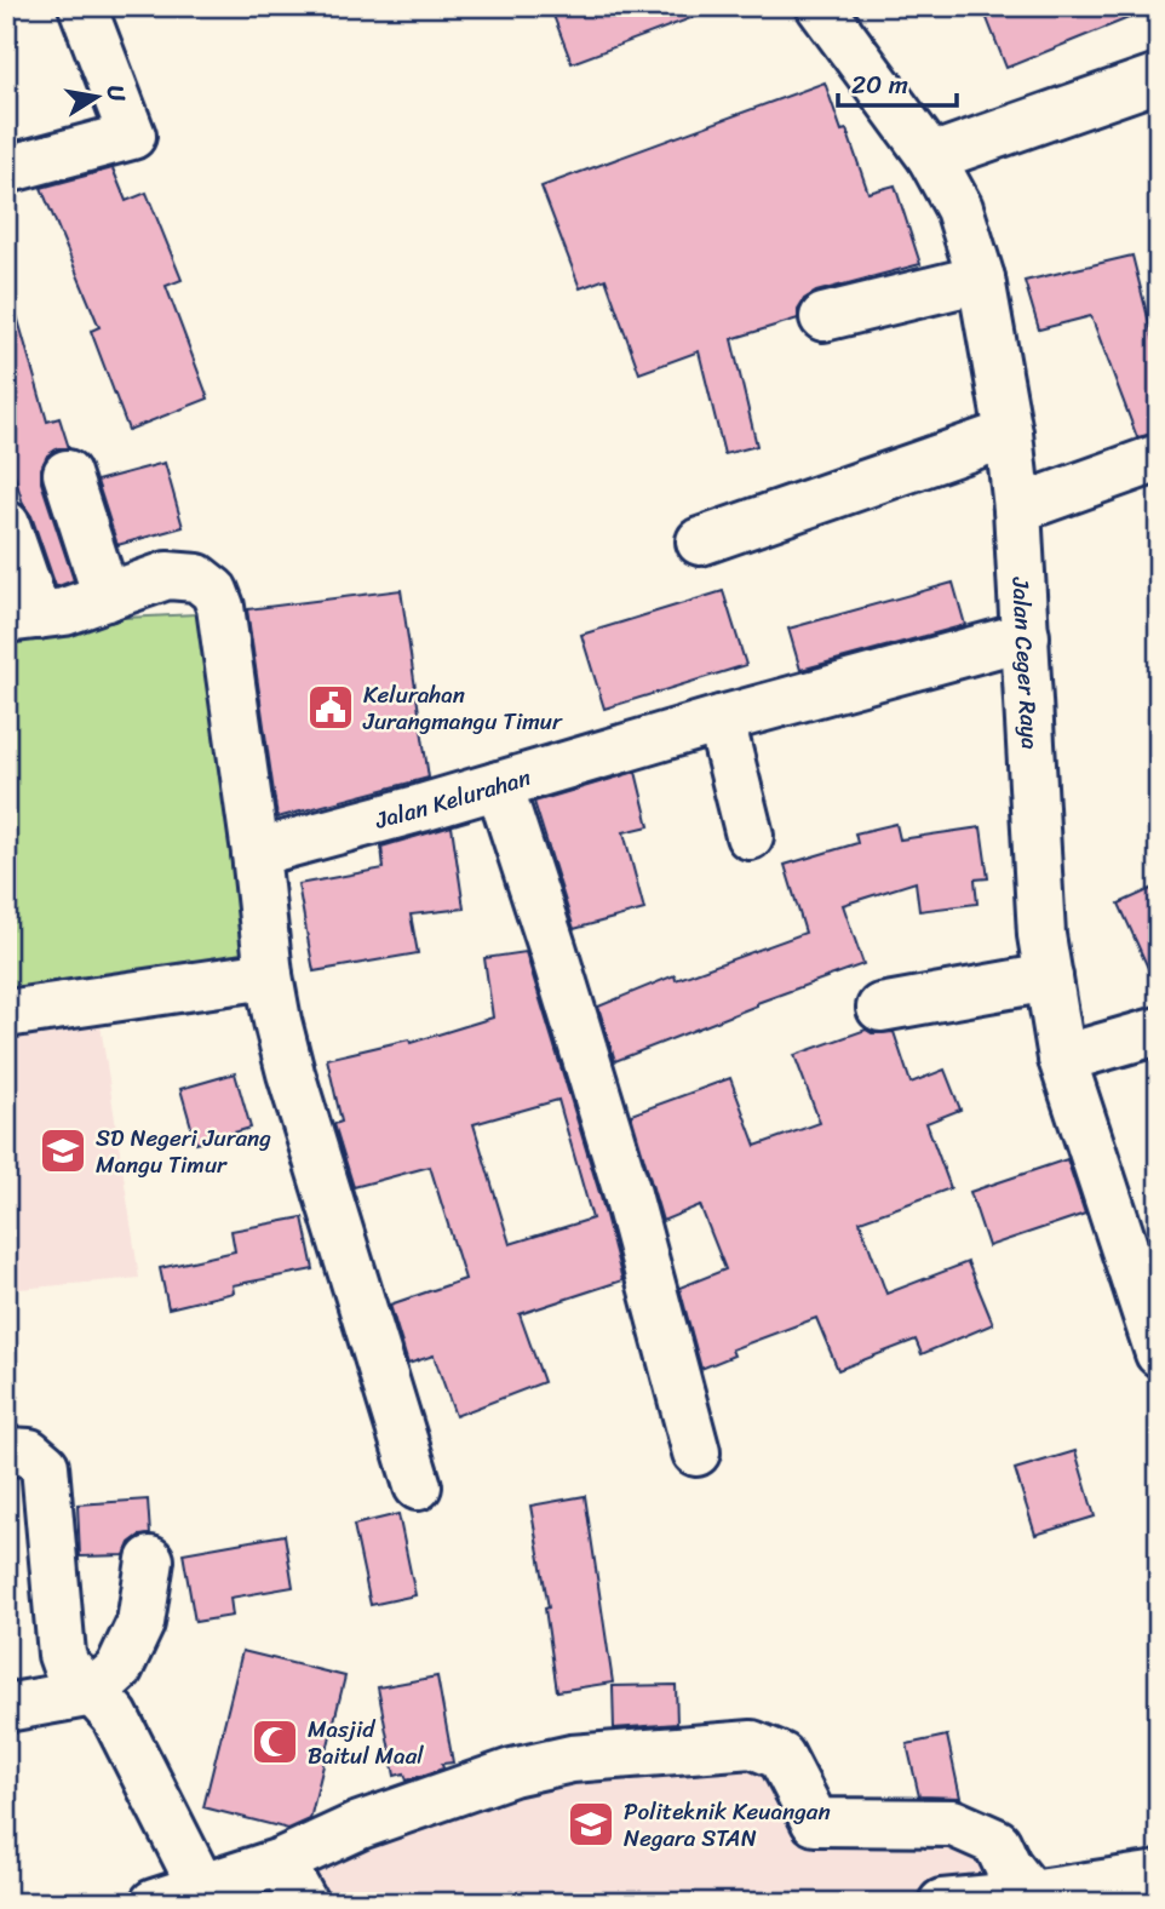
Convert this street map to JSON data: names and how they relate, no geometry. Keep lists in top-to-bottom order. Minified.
{"streets":{"street":["Jalan Ceger Raya","Jalan Kelurahan"]},"crossings":[["Jalan Ceger Raya","Jalan Kelurahan"]],"places":{"public building":["Kelurahan Jurangmangu Timur"],"school or university":["SD Negeri Jurang Mangu Timur","Politeknik Keuangan Negara STAN"],"mosque":["Masjid Baitul Maal"]},"scale_bar":"20 m","north":"right"}
